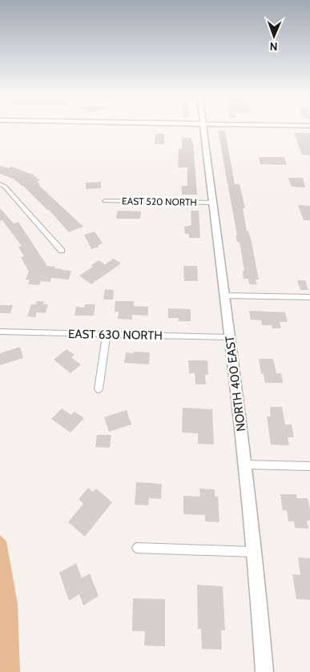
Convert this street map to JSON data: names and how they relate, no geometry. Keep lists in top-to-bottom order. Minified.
{"streets":{"street":["EAST 520 NORTH","EAST 630 NORTH","NORTH 400 EAST"]},"crossings":[["EAST 520 NORTH","NORTH 400 EAST"],["EAST 630 NORTH","NORTH 400 EAST"]],"north":"bottom"}
